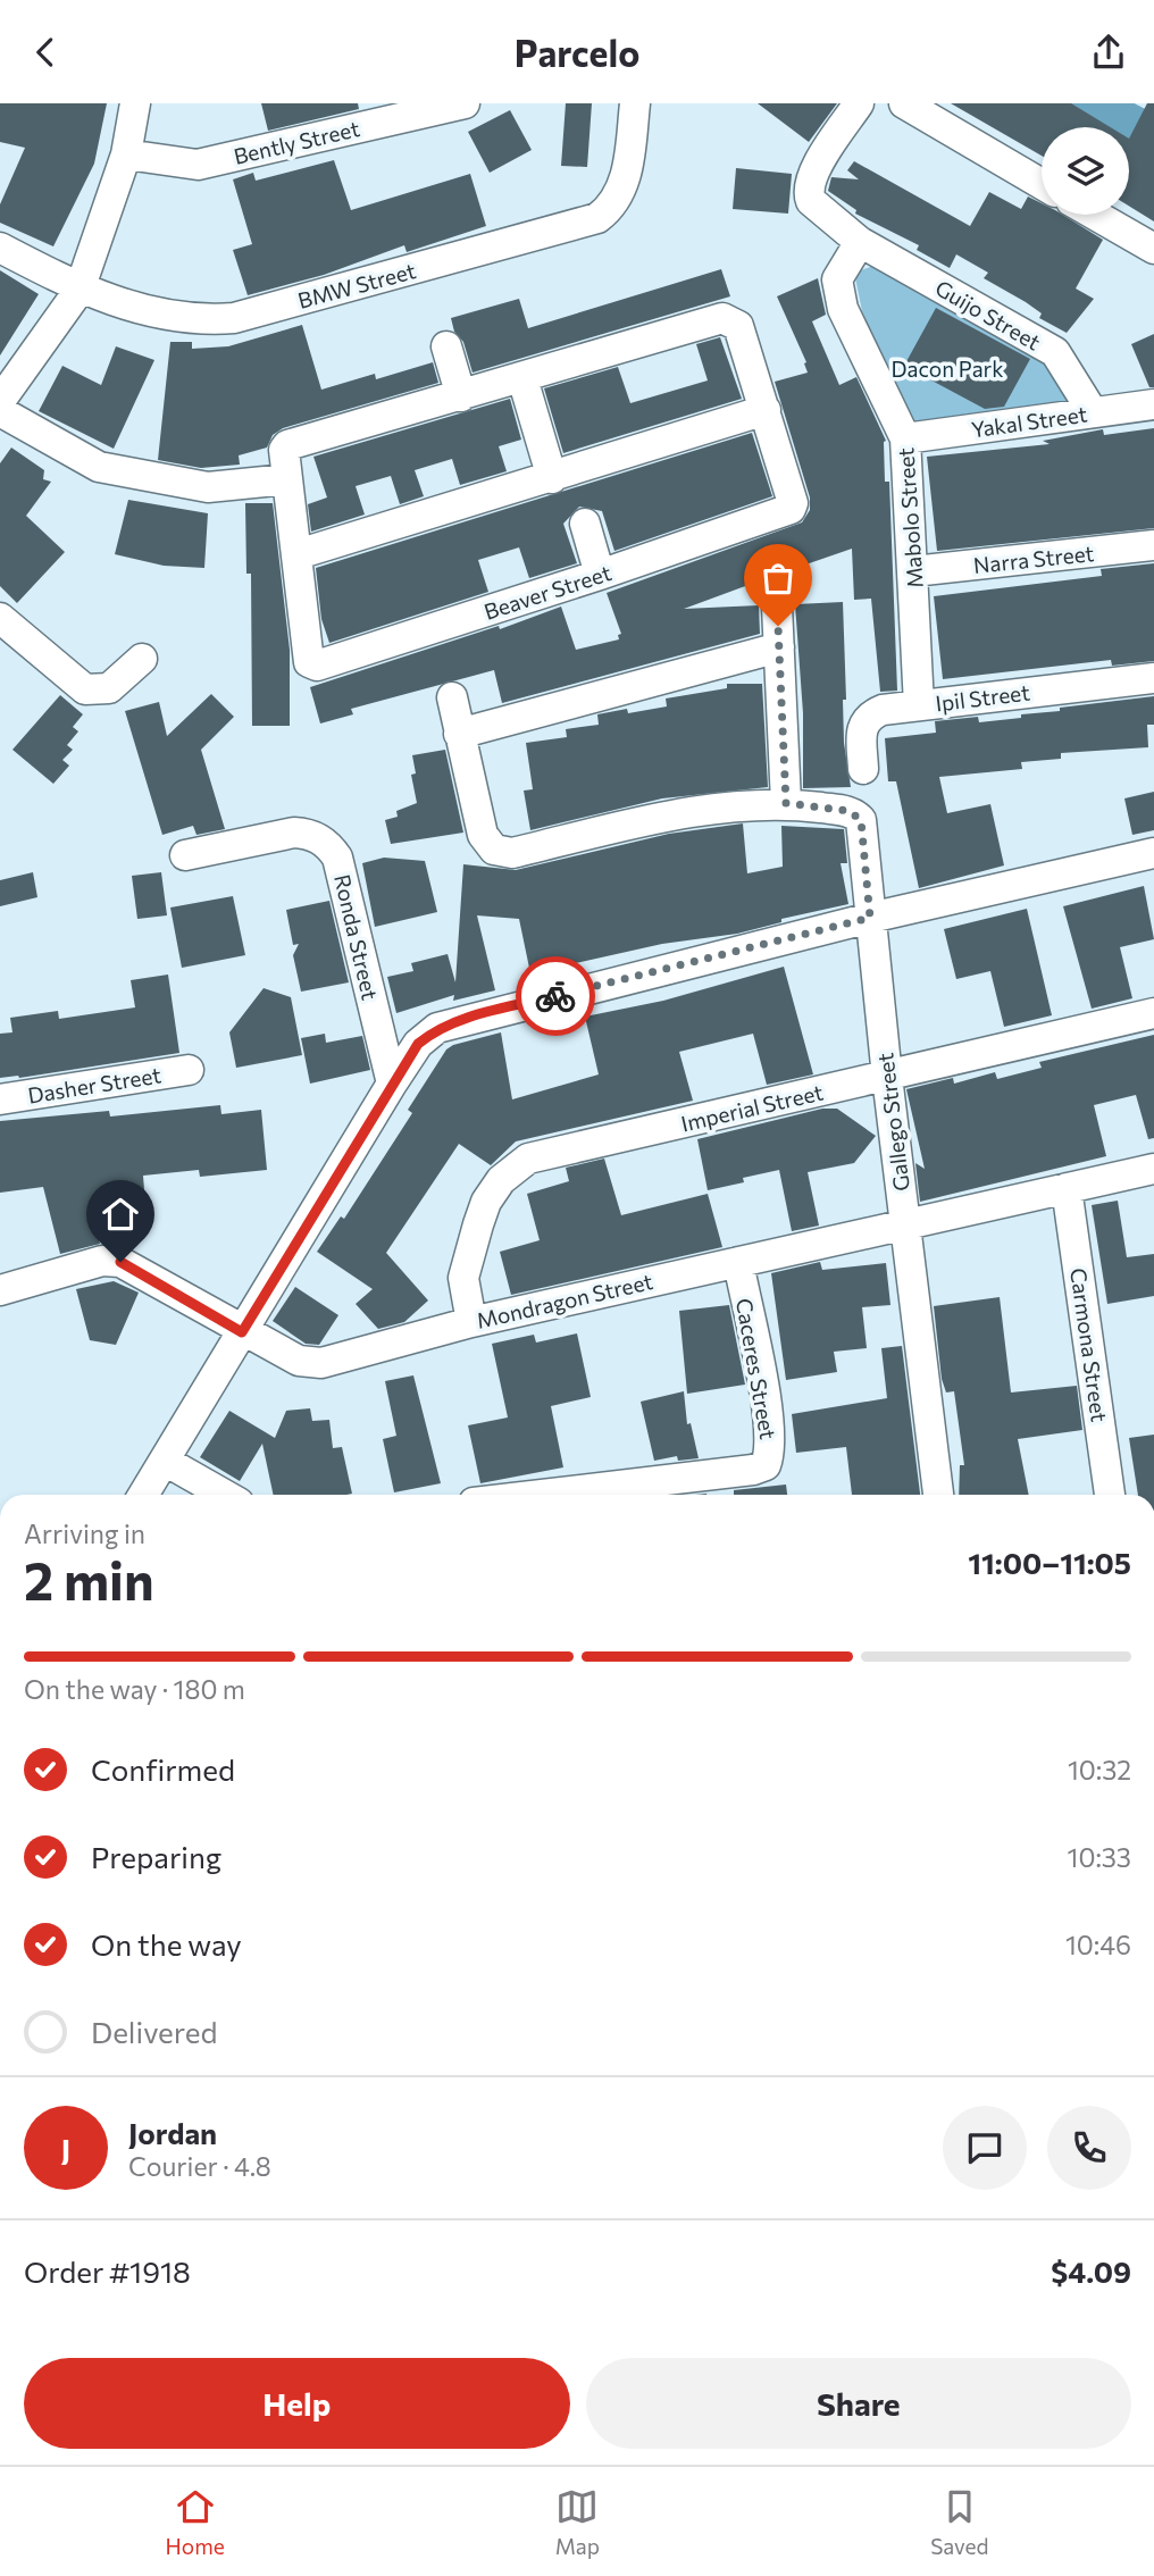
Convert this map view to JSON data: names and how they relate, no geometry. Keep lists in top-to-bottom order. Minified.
{"streets":{"street":["Bently Street","BMW Street","Guijo Street","Yakal Street","Mabolo Street","Narra Street","Beaver Street","Ipil Street","Ronda Street","Dasher Street","Imperial Street","Gallego Street","Mondragon Street","Carmona Street","Caceres Street"]},"crossings":[["Guijo Street","Yakal Street"],["Guijo Street","Mabolo Street"],["Yakal Street","Mabolo Street"],["Mabolo Street","Narra Street"],["Mabolo Street","Ipil Street"],["Imperial Street","Gallego Street"],["Imperial Street","Mondragon Street"],["Gallego Street","Mondragon Street"],["Mondragon Street","Carmona Street"],["Mondragon Street","Caceres Street"]],"parks":["Dacon Park"],"page":{"header":"Parcelo","heading":["2 min","Arriving in","11:00–11:05"],"panel":["Jordan","Courier · 4.8","Order #1918","$4.09"],"bar":"On the way · 180 m","list":[["Confirmed","10:32"],["Preparing","10:33"],["On the way","10:46"],"Delivered"],"round":"J","buttons":["Help","Share"],"tabs":["Home","Map","Saved"]}}
